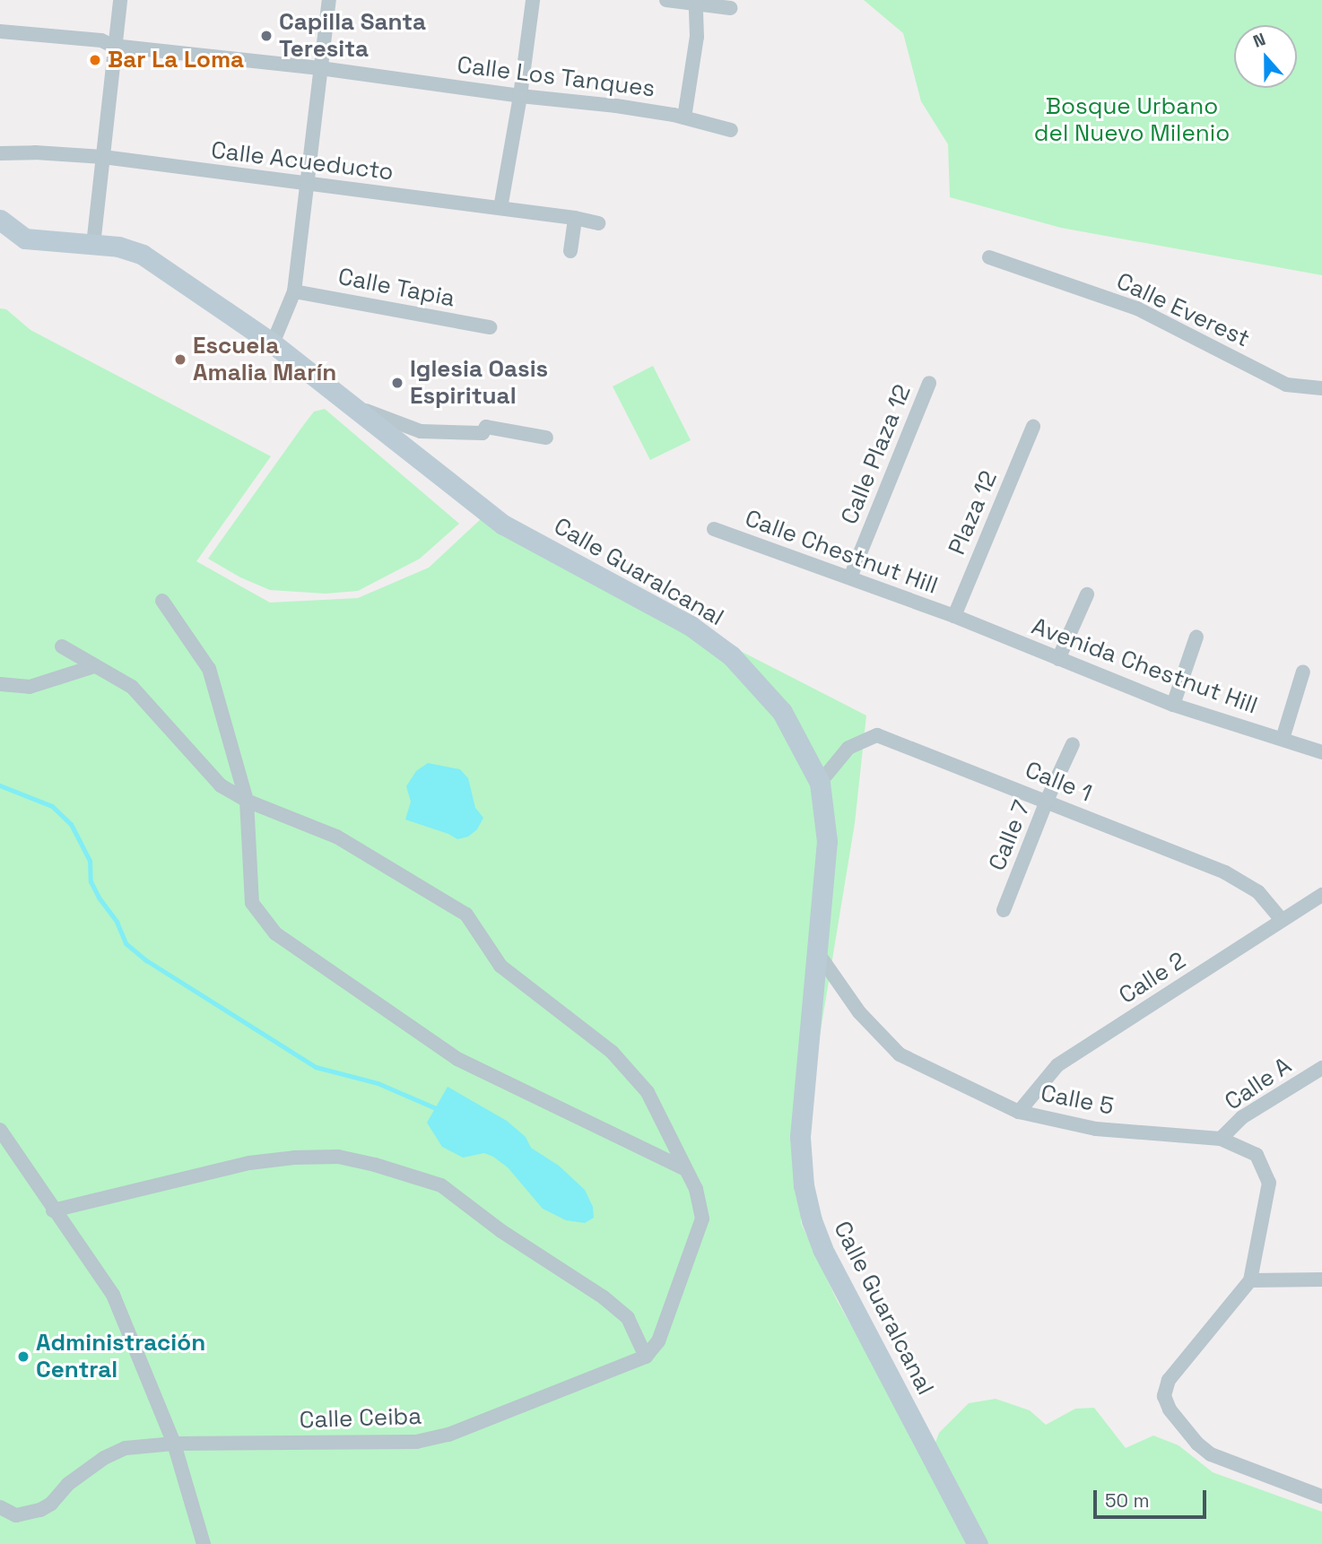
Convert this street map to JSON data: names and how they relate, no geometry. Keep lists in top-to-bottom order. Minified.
{"streets":{"street":["Calle Los Tanques","Calle Acueducto","Calle Tapia","Calle Everest","Calle Plaza 12","Plaza 12","Calle Chestnut Hill","Calle Guaralcanal","Avenida Chestnut Hill","Calle 1","Calle 7","Calle 2","Calle A","Calle 5","Calle Ceiba"]},"crossings":[["Calle Plaza 12","Calle Chestnut Hill"],["Plaza 12","Calle Chestnut Hill"],["Plaza 12","Avenida Chestnut Hill"],["Calle Chestnut Hill","Avenida Chestnut Hill"],["Calle Guaralcanal","Calle 1"],["Calle Guaralcanal","Calle 5"],["Calle 1","Calle 7"],["Calle 1","Calle 2"],["Calle 2","Calle 5"],["Calle A","Calle 5"]],"parks":["Bosque Urbano del Nuevo Milenio"],"places":["Capilla Santa Teresita","Bar La Loma","Escuela Amalia Marín","Iglesia Oasis Espiritual","Administración Central"],"scale_bar":"50 m","north":"top"}
